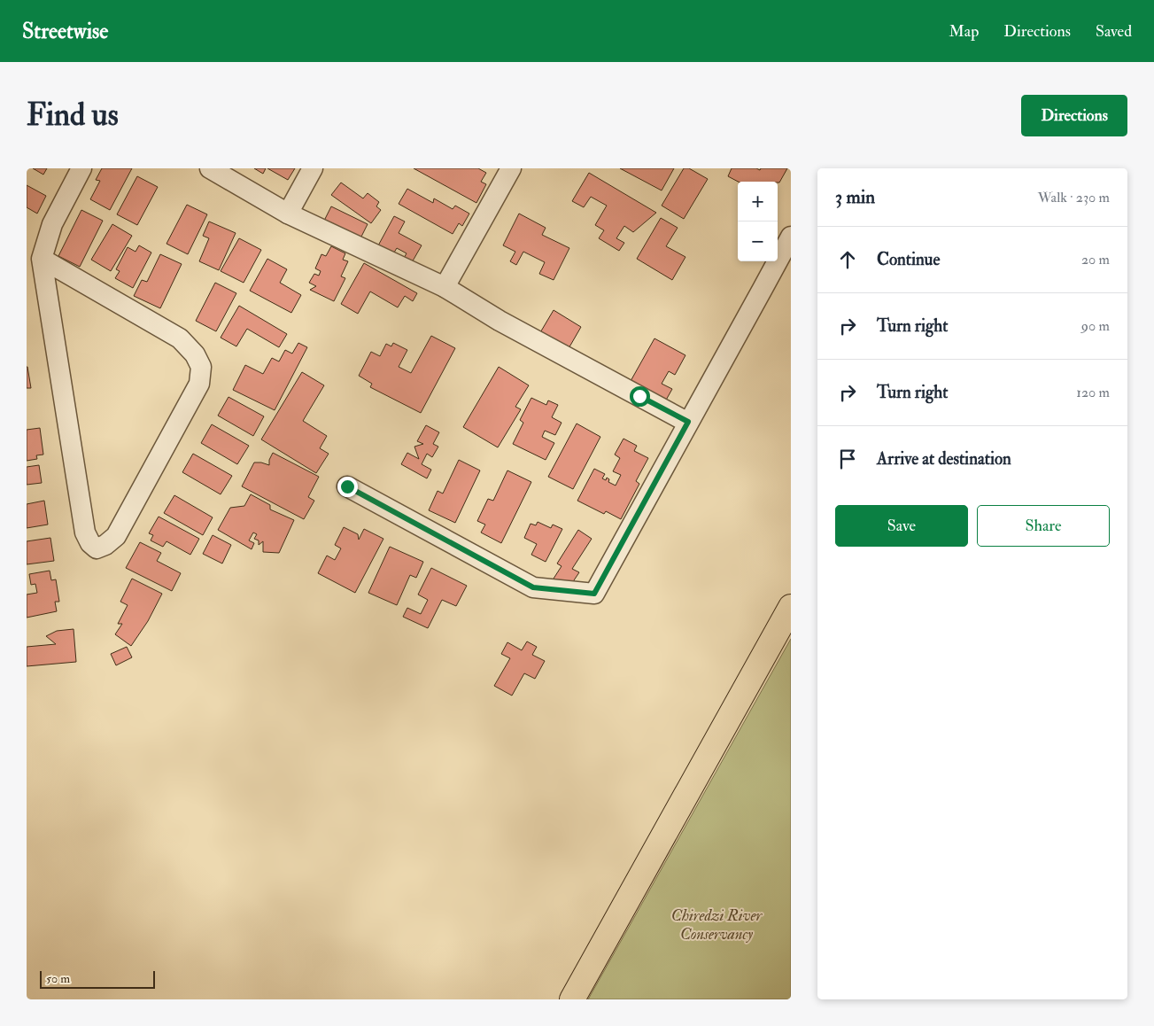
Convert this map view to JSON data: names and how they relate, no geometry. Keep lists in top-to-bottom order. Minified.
{"parks":["Chiredzi River Conservancy"],"scale_bar":"50 m","page":{"header":"Streetwise","nav":["Map","Directions","Saved"],"buttons":["Directions",["Save","Share"]],"title":"Find us","heading":["3 min","Walk · 230 m"],"map_buttons":["+","−"],"list":[["Continue","20 m"],["Turn right","90 m"],["Turn right","120 m"],"Arrive at destination"],"scale":"50 m"}}
